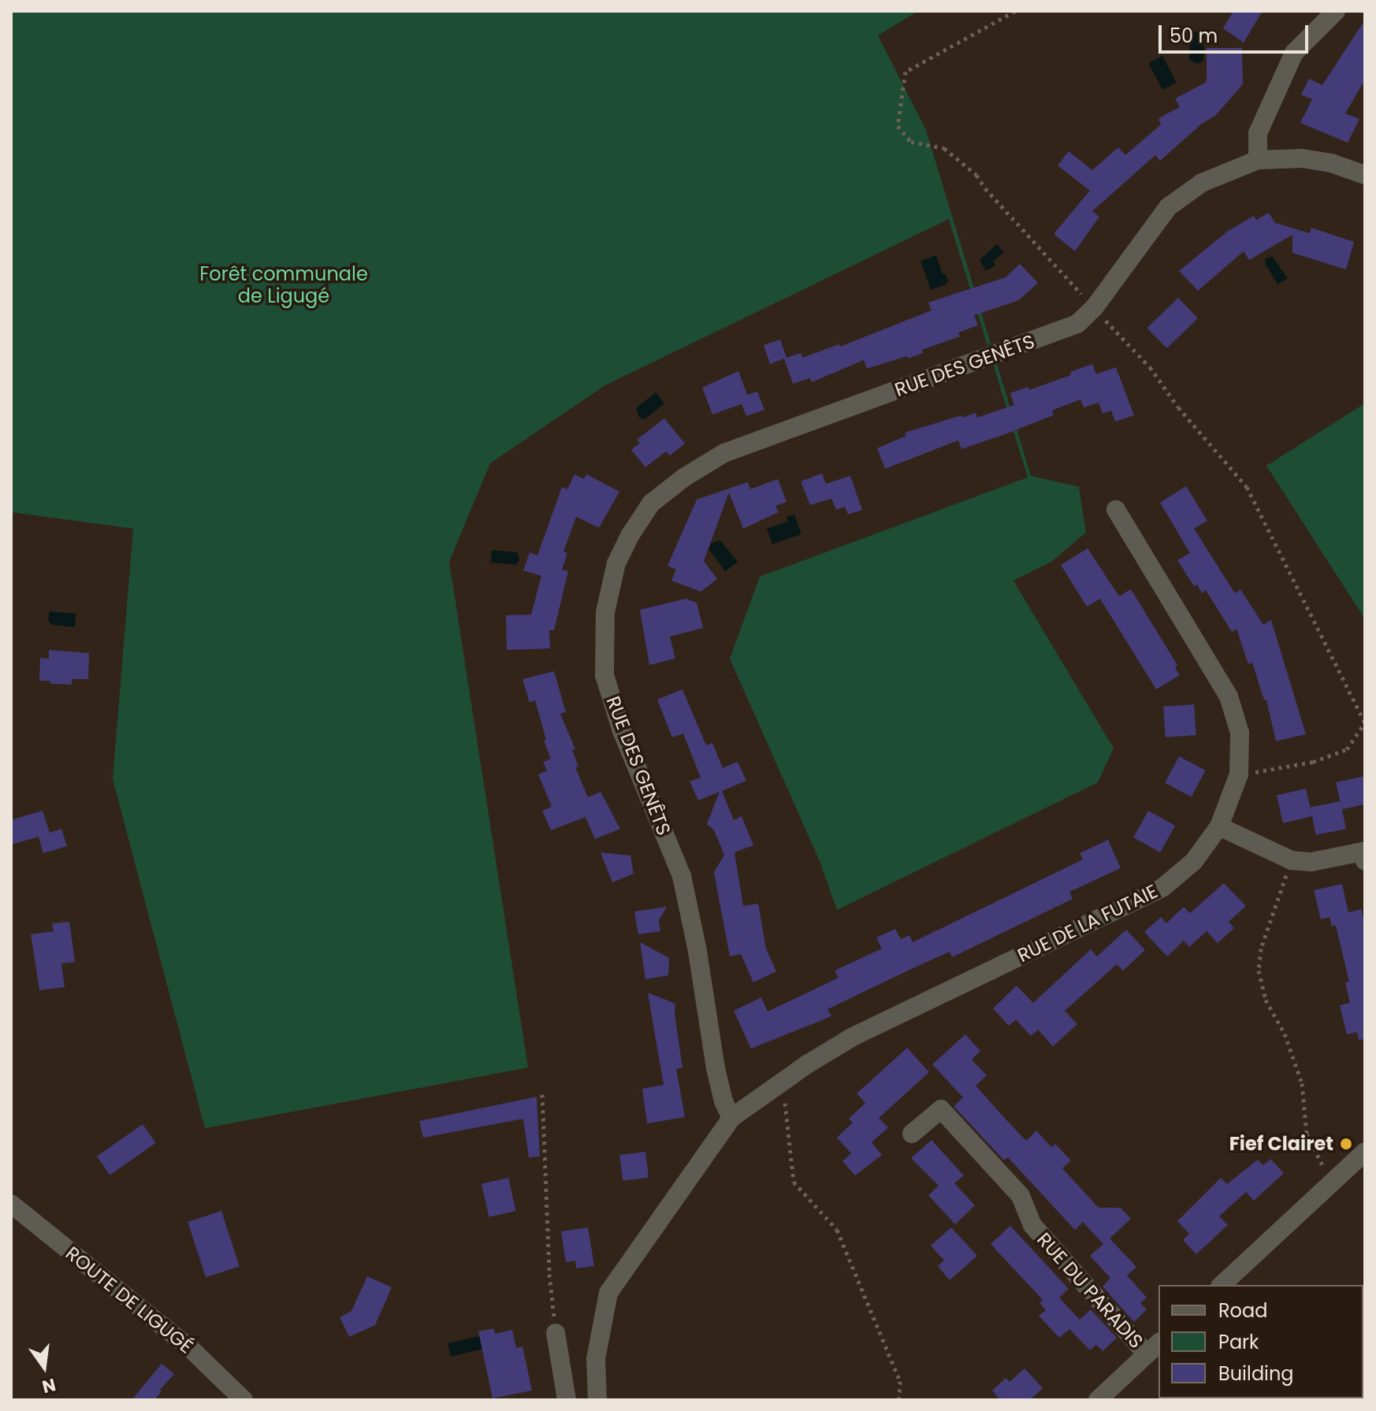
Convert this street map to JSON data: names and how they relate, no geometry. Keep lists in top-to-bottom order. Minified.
{"streets":{"street":["RUE DES GENÊTS","RUE DE LA FUTAIE","RUE DU PARADIS","ROUTE DE LIGUGÉ"]},"crossings":[["RUE DES GENÊTS","RUE DE LA FUTAIE"]],"parks":["Forêt communale de Ligugé"],"places":["Fief Clairet"],"legend":["Road","Park","Building"],"scale_bar":"50 m","north":"bottom"}
